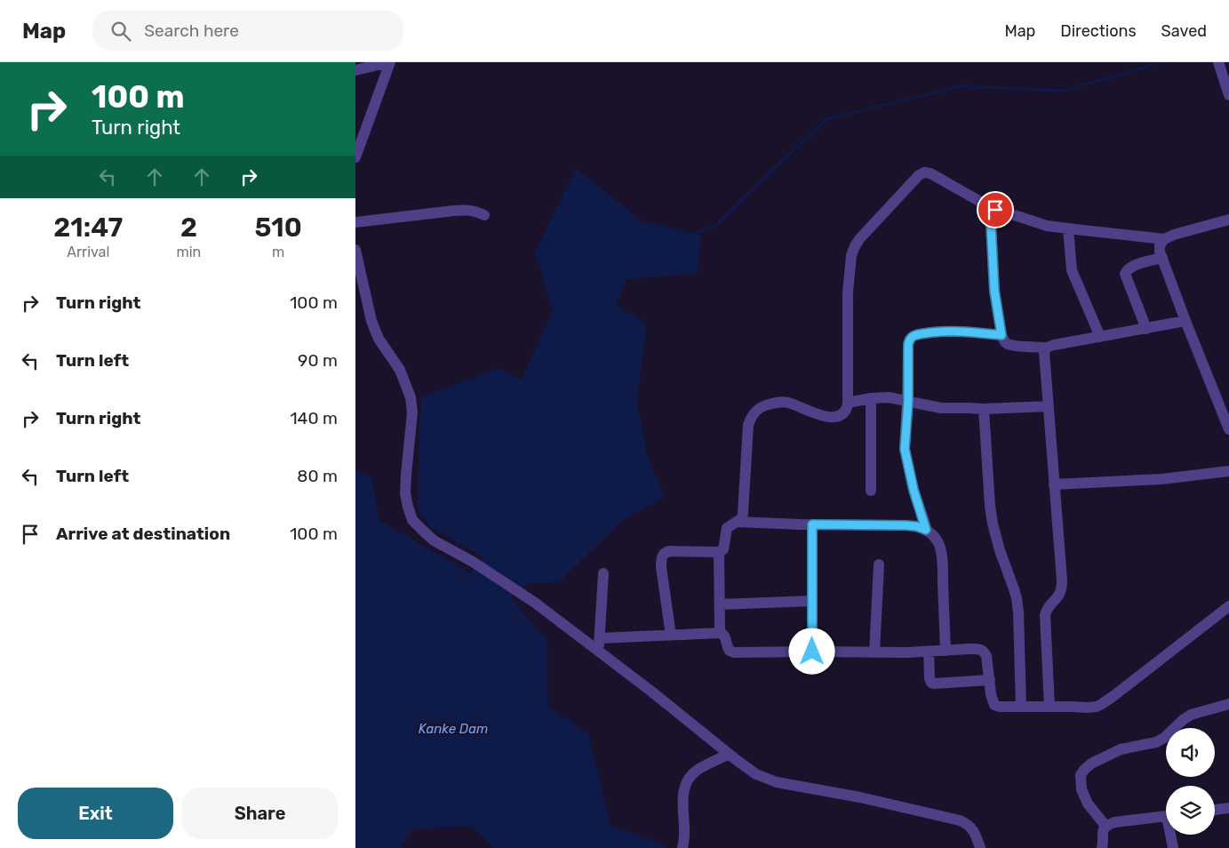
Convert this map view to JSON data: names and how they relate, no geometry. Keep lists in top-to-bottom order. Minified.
{"water":["Kanke Dam"],"page":{"header":"Map","search":"Search here","nav":["Map","Directions","Saved"],"turn":["100 m","Turn right"],"eta":["21:47","Arrival","2","min","510","m"],"list":[{"name":"Turn right","value":"100 m"},{"name":"Turn left","value":"90 m"},{"name":"Turn right","value":"140 m"},{"name":"Turn left","value":"80 m"},{"name":"Arrive at destination","value":"100 m"}],"buttons":["Exit","Share"]}}
